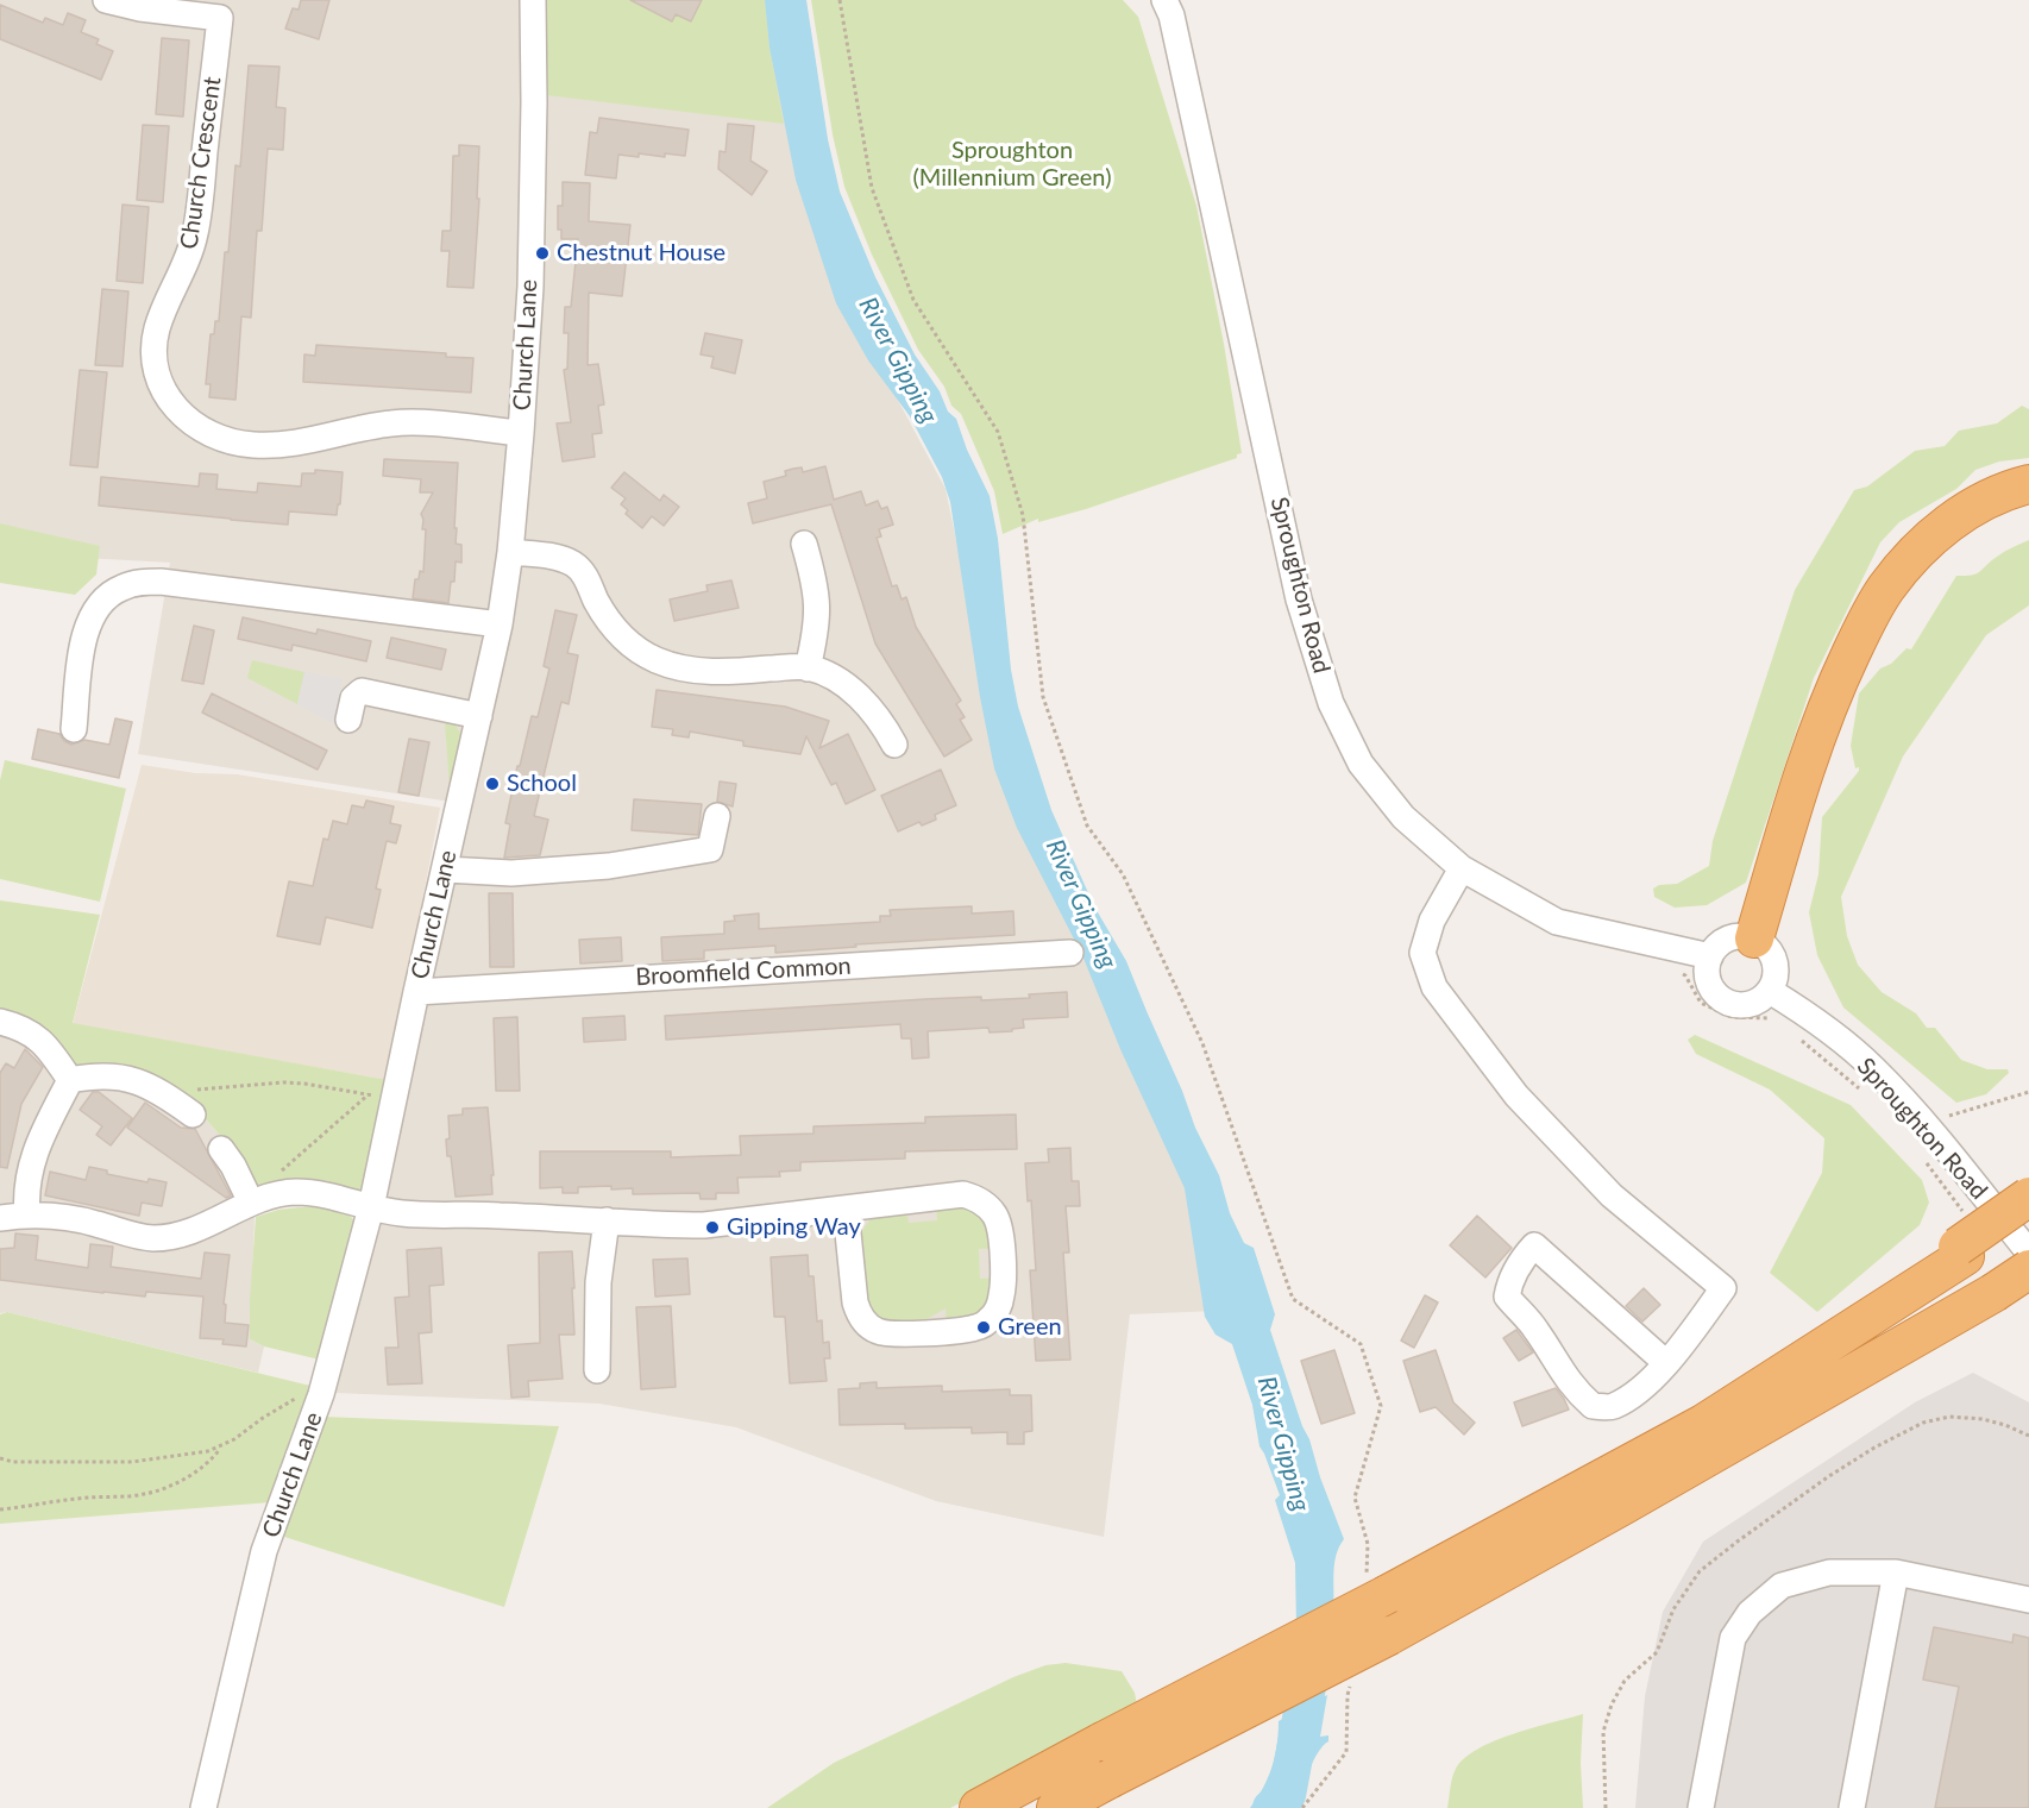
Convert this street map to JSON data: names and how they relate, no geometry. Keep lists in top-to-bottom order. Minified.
{"streets":{"street":["Church Crescent","Church Lane","Sproughton Road","Broomfield Common"]},"crossings":[["Church Crescent","Church Lane"],["Church Lane","Broomfield Common"]],"water":["River Gipping"],"parks":["Sproughton (Millennium Green)"],"places":["Chestnut House","School","Gipping Way","Green"]}
